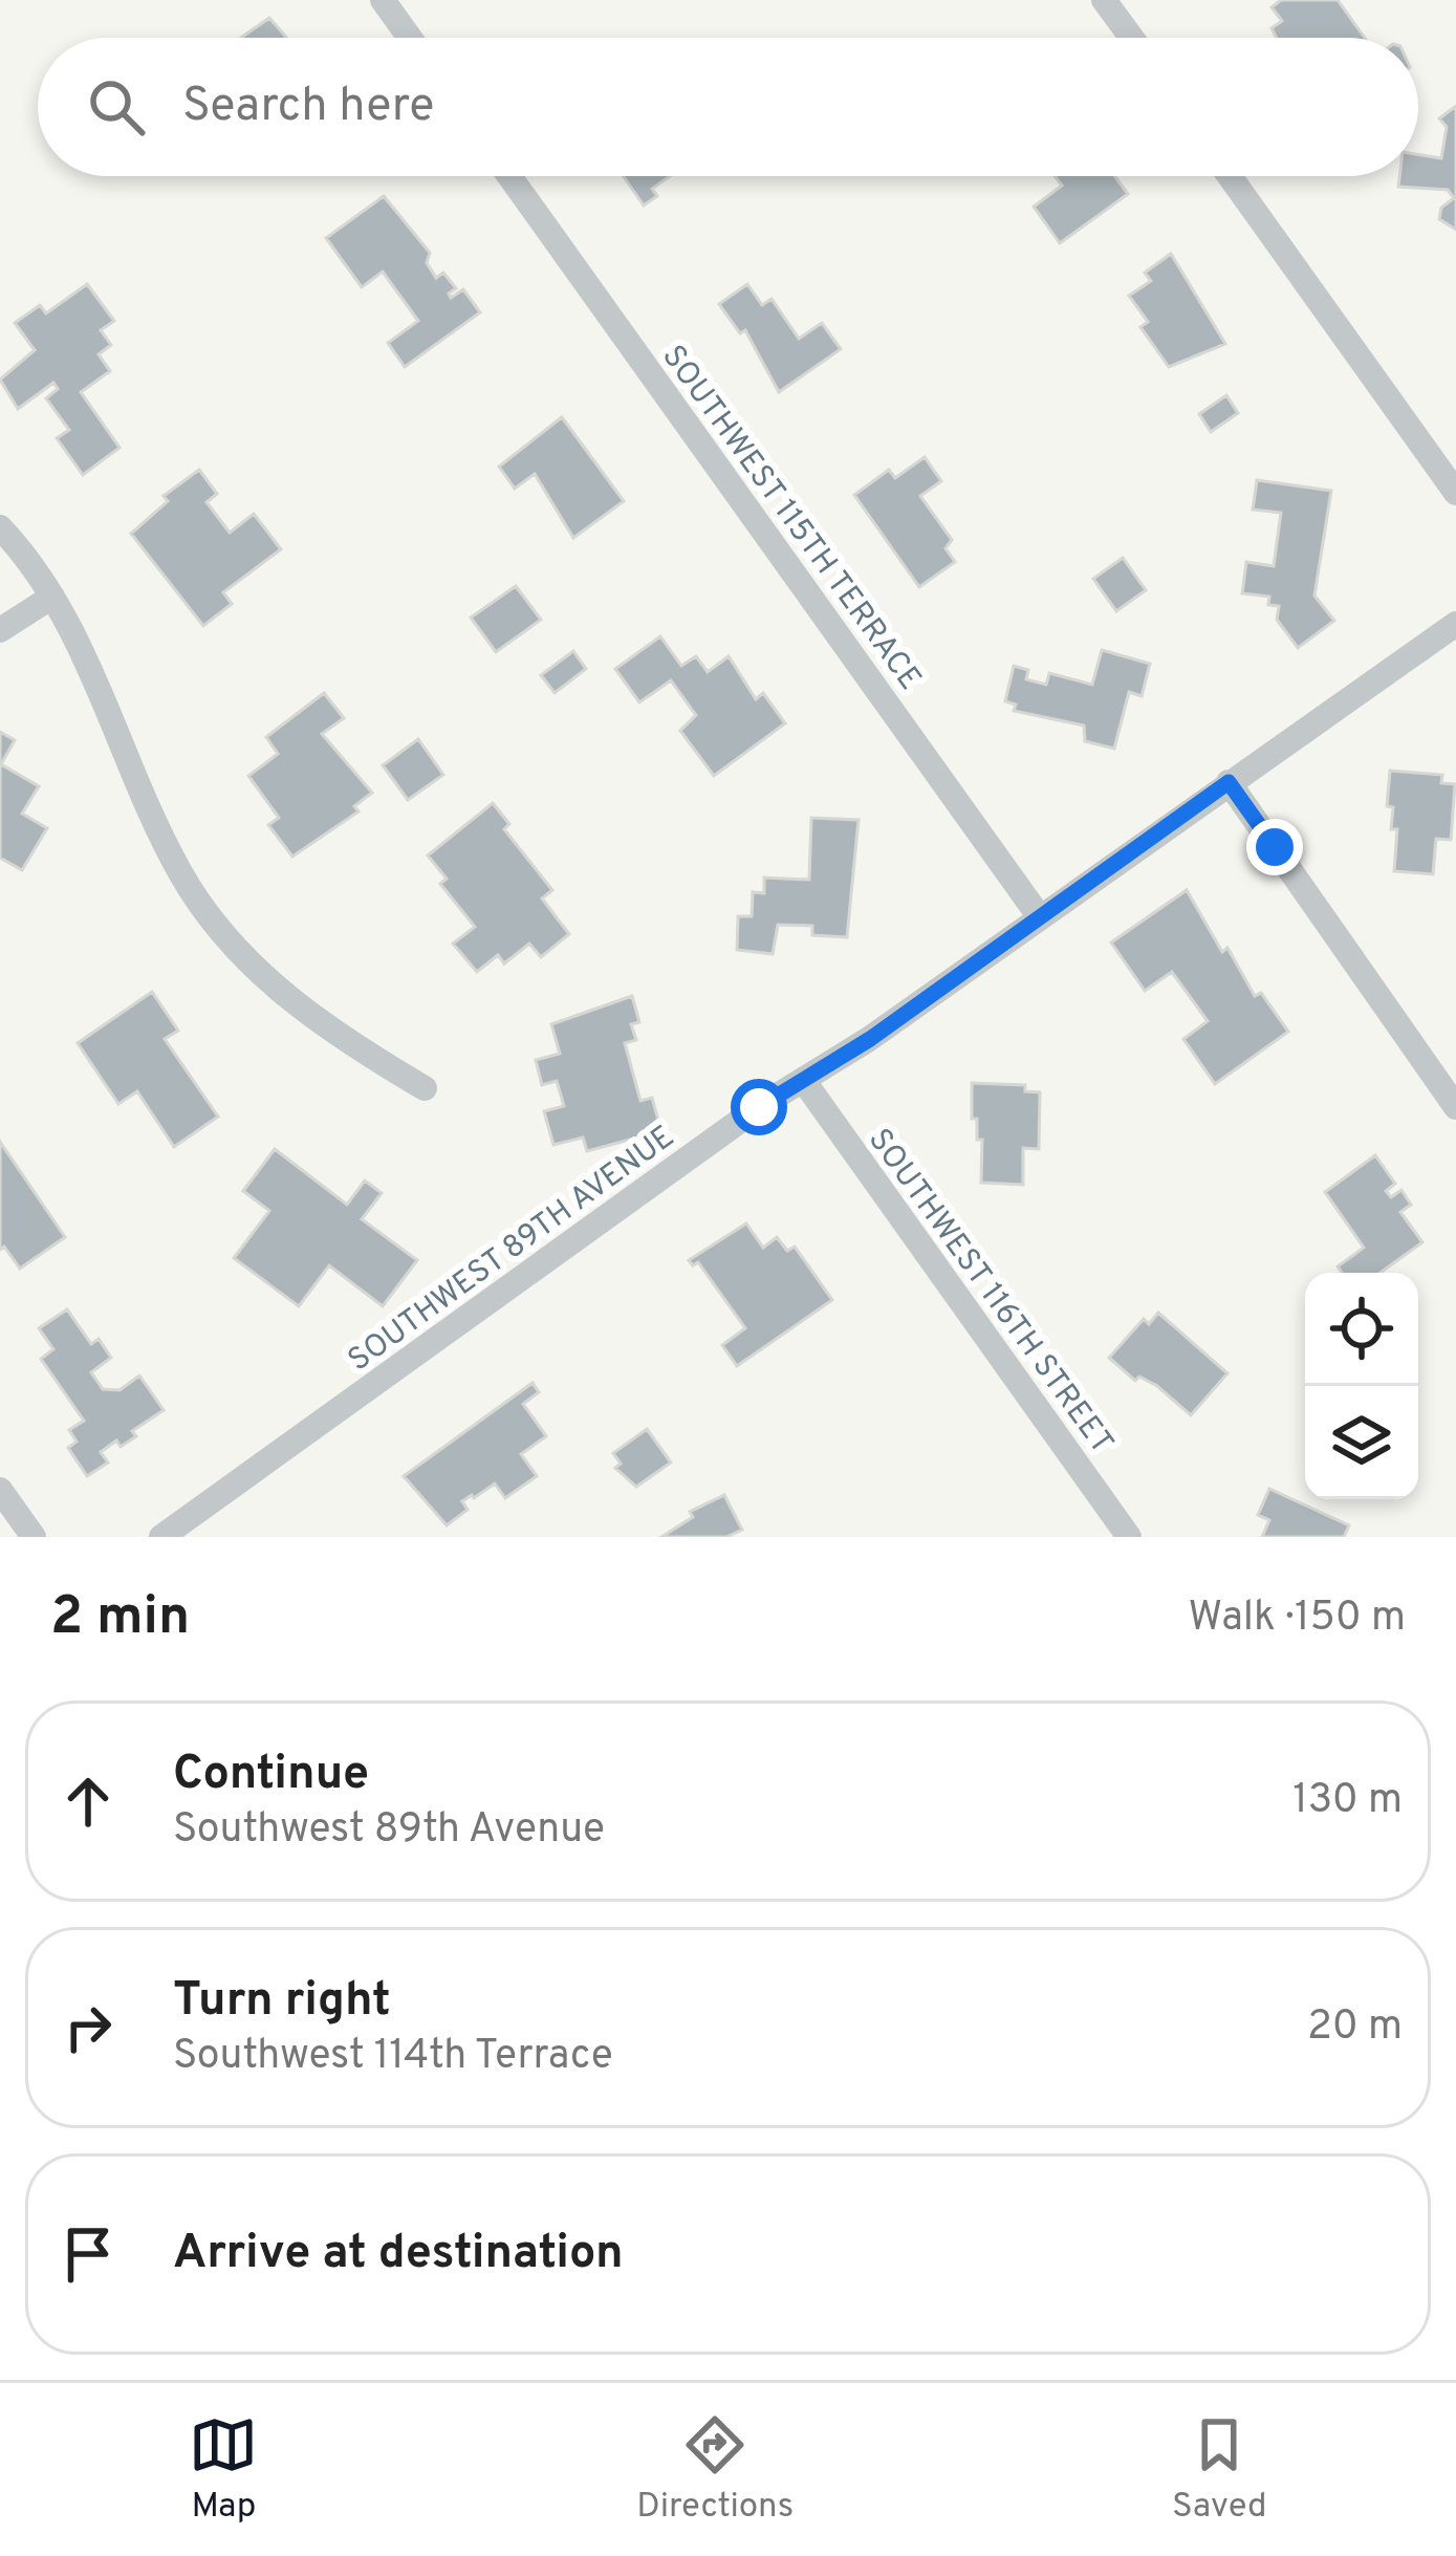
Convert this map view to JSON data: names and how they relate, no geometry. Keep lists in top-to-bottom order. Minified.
{"streets":{"street":["SOUTHWEST 115TH TERRACE","SOUTHWEST 89TH AVENUE","SOUTHWEST 116TH STREET"]},"crossings":[["SOUTHWEST 115TH TERRACE","SOUTHWEST 89TH AVENUE"],["SOUTHWEST 89TH AVENUE","SOUTHWEST 116TH STREET"]],"page":{"search":"Search here","heading":["2 min","Walk · 150 m"],"list":[["Continue","Southwest 89th Avenue","130 m"],["Turn right","Southwest 114th Terrace","20 m"],"Arrive at destination"],"nav":["Map","Directions","Saved"]}}
